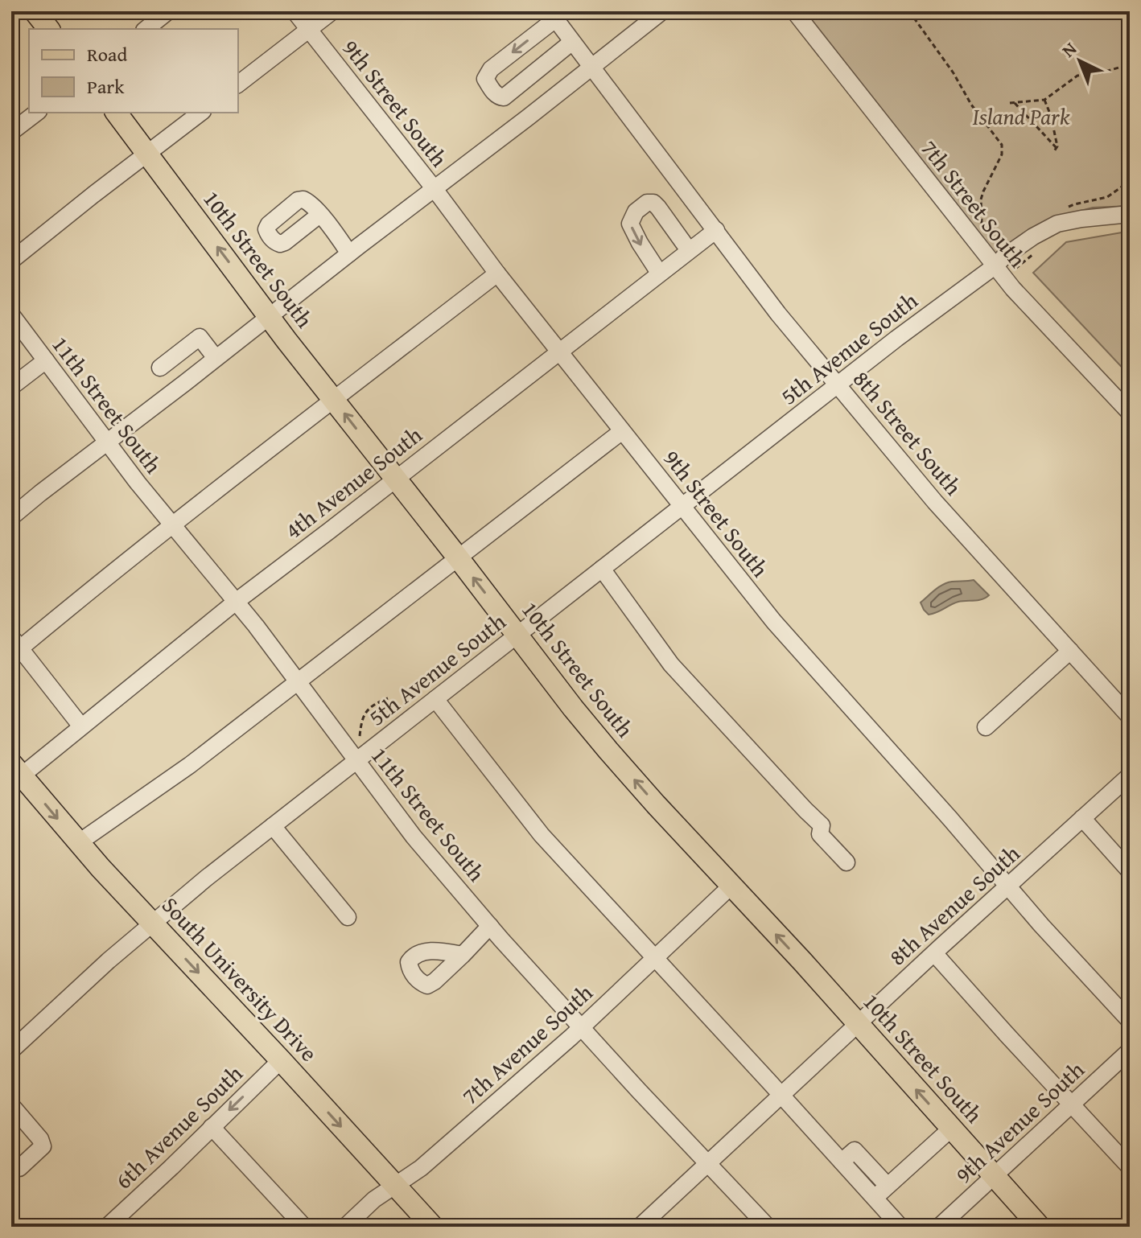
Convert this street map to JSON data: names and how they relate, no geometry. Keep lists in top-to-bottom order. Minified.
{"streets":{"main road":["10th Street South","South University Drive"],"street":["9th Street South","7th Street South","5th Avenue South","11th Street South","8th Street South","4th Avenue South","8th Avenue South","7th Avenue South","9th Avenue South","6th Avenue South"]},"crossings":[["9th Street South","5th Avenue South"],["9th Street South","4th Avenue South"],["9th Street South","8th Avenue South"],["7th Street South","5th Avenue South"],["10th Street South","5th Avenue South"],["10th Street South","4th Avenue South"],["10th Street South","8th Avenue South"],["10th Street South","7th Avenue South"],["10th Street South","9th Avenue South"],["5th Avenue South","11th Street South"],["5th Avenue South","8th Street South"],["5th Avenue South","South University Drive"],["11th Street South","4th Avenue South"],["11th Street South","8th Avenue South"],["11th Street South","7th Avenue South"],["8th Street South","4th Avenue South"],["4th Avenue South","South University Drive"],["South University Drive","7th Avenue South"],["South University Drive","6th Avenue South"]],"one_way":["10th Street South","South University Drive","6th Avenue South"],"parks":["Island Park"],"legend":["Road","Park"],"north":"top left"}
